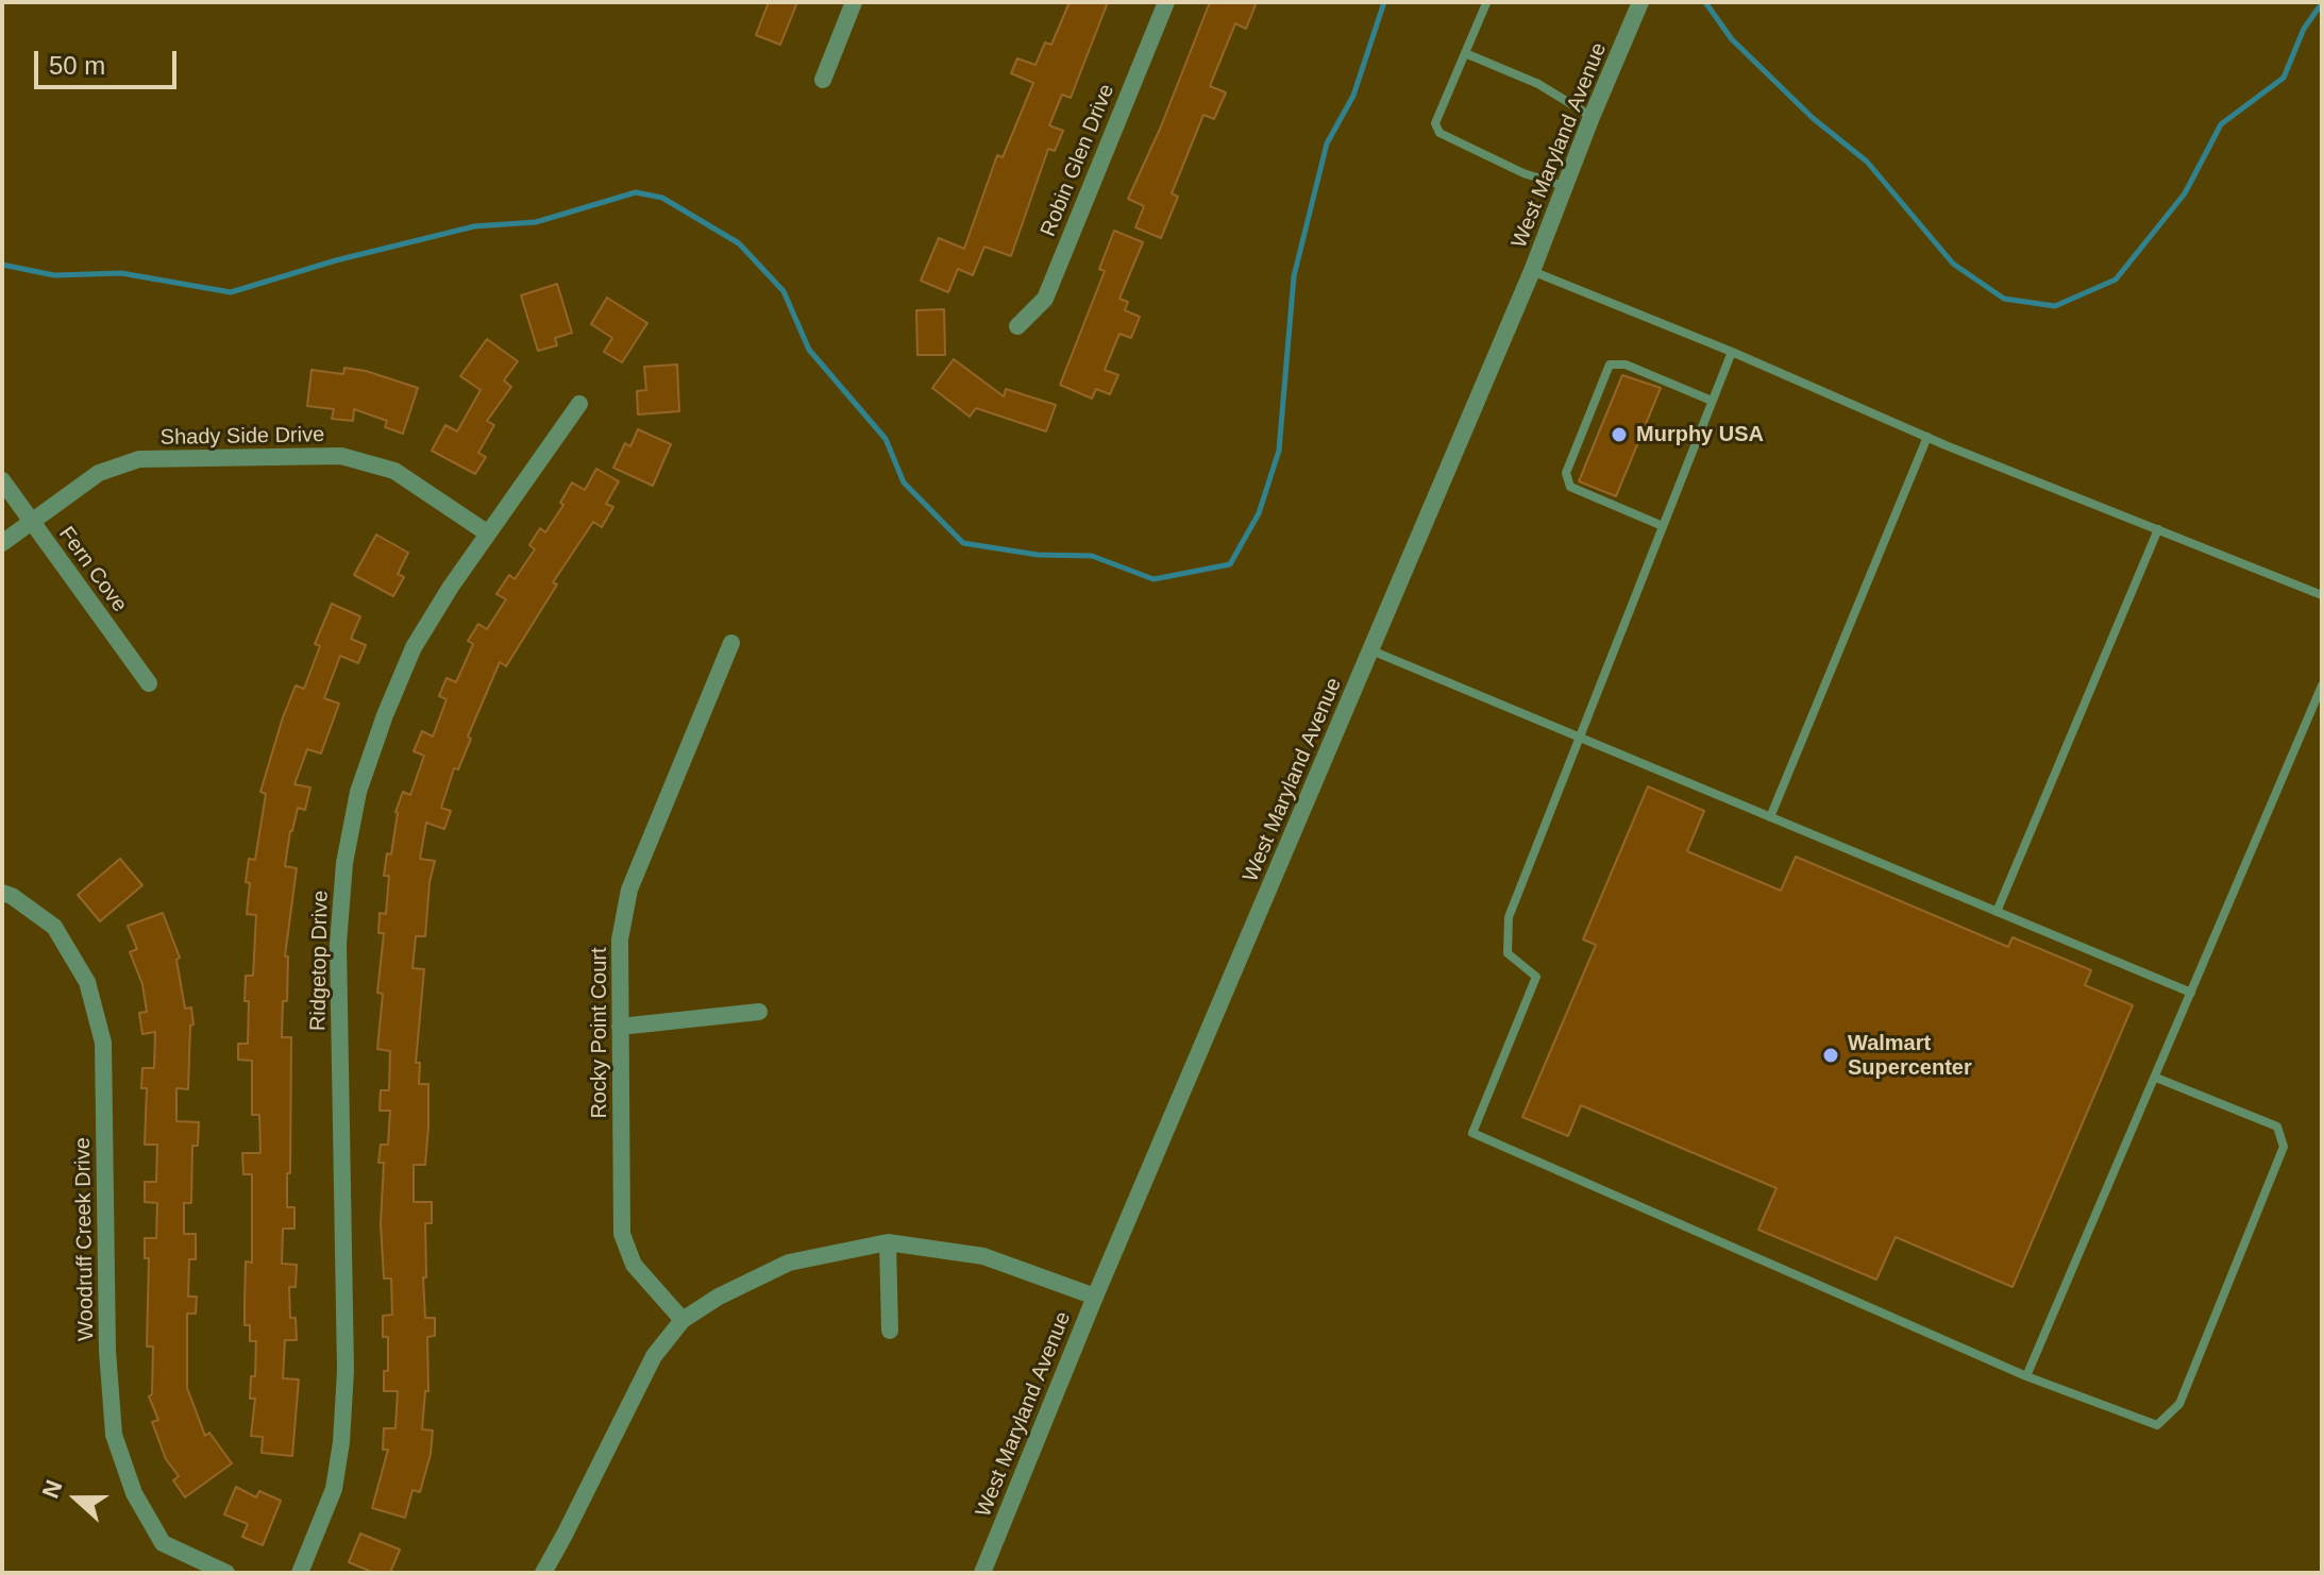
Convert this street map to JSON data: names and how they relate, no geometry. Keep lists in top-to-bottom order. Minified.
{"streets":{"street":["West Maryland Avenue","Robin Glen Drive","Shady Side Drive","Fern Cove","Ridgetop Drive","Rocky Point Court","Woodruff Creek Drive"]},"crossings":[["Shady Side Drive","Fern Cove"],["Shady Side Drive","Ridgetop Drive"]],"places":["Murphy USA","Walmart Supercenter"],"scale_bar":"50 m","north":"left"}
